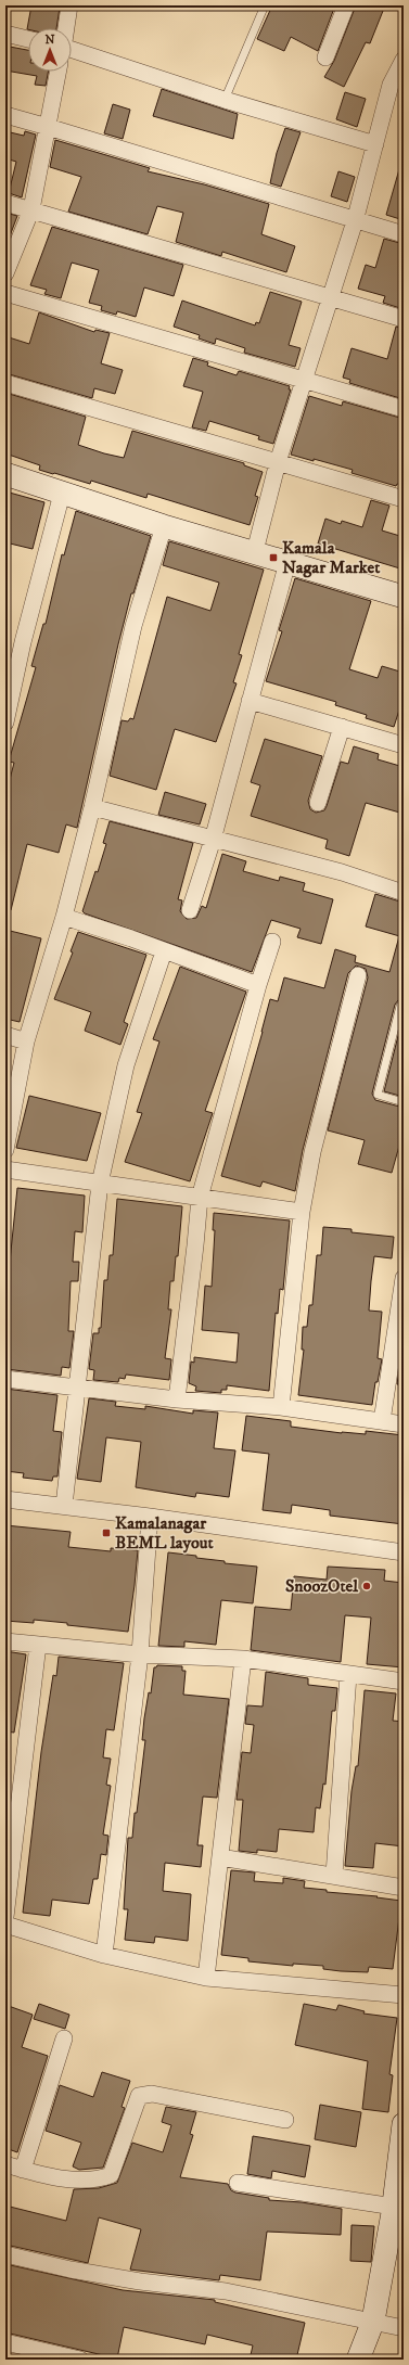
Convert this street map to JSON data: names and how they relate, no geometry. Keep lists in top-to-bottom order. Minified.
{"places":{"transit":["Kamala Nagar Market","Kamalanagar BEML layout"],"other":["SnoozOtel"]},"north":"top"}
